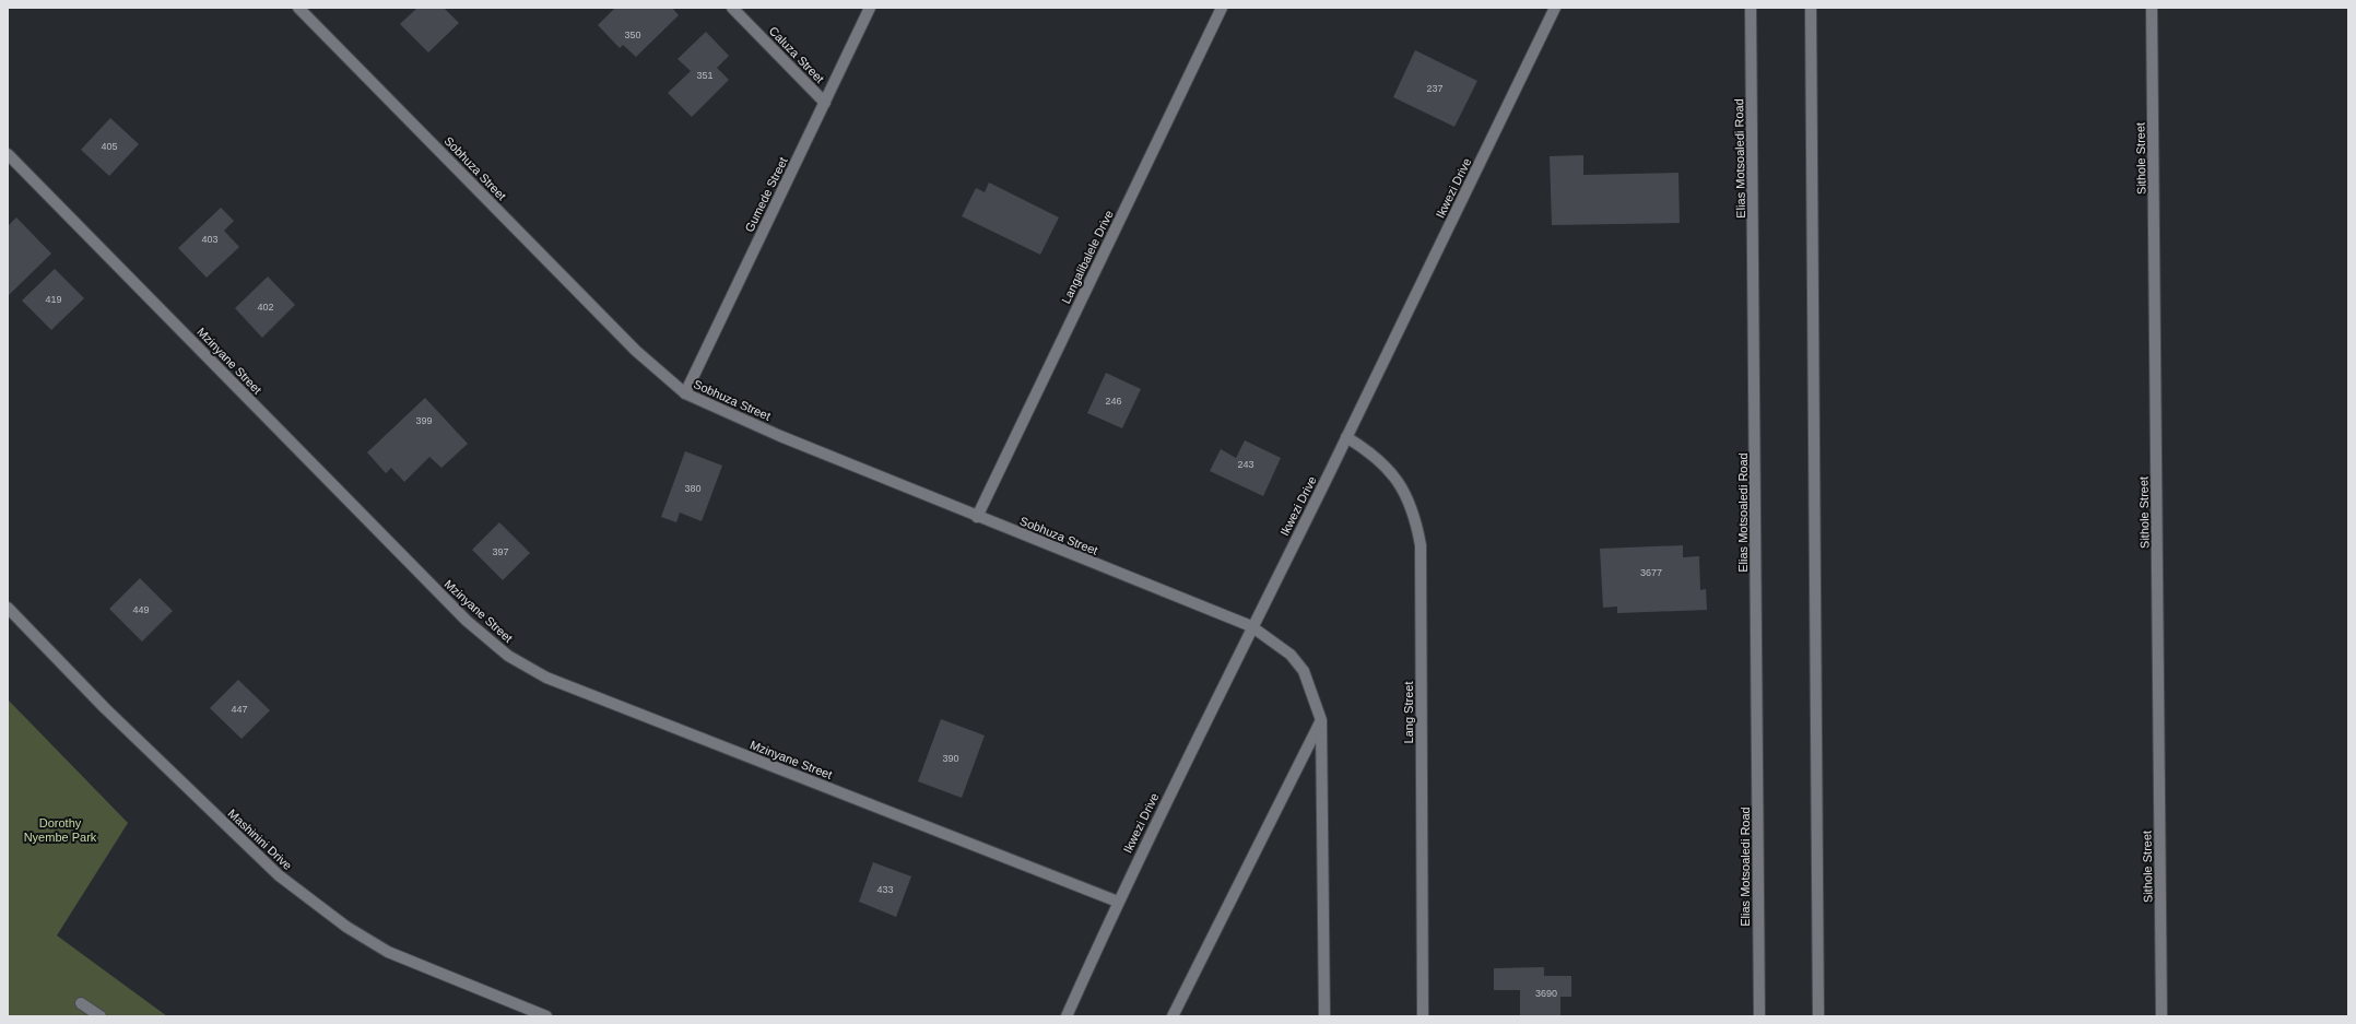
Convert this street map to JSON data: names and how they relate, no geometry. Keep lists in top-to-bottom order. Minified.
{"streets":{"street":["Caluza Street","Elias Motsoaledi Road","Sithole Street","Sobhuza Street","Ikwezi Drive","Gumede Street","Langalibalele Drive","Mzinyane Street","Lang Street","Mashinini Drive"]},"crossings":[["Caluza Street","Gumede Street"],["Sobhuza Street","Ikwezi Drive"],["Sobhuza Street","Gumede Street"],["Sobhuza Street","Langalibalele Drive"],["Ikwezi Drive","Mzinyane Street"],["Ikwezi Drive","Lang Street"]],"parks":["Dorothy Nyembe Park"],"house_numbers":["350","351","237","405","403","419","402","246","399","243","380","397","3677","449","447","390","433","3690"]}
